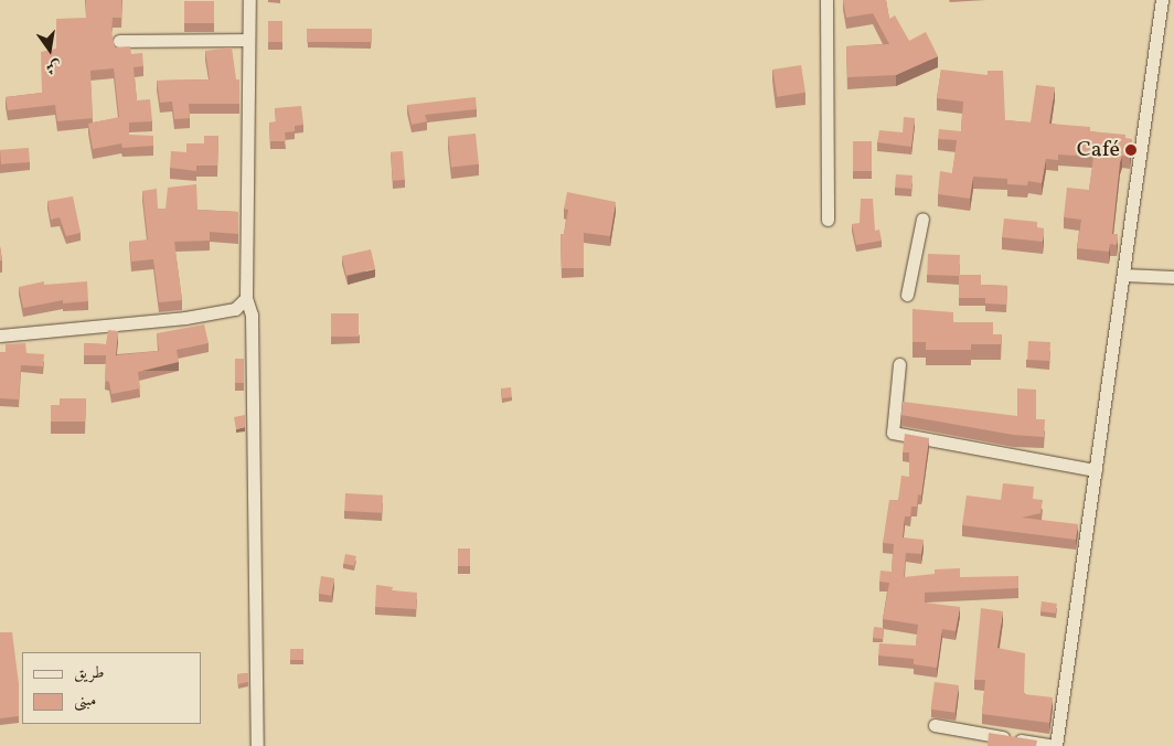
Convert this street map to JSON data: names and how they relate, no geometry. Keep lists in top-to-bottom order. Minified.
{"places":["Café"],"legend":["طريق","مبنى"],"north":"bottom"}
